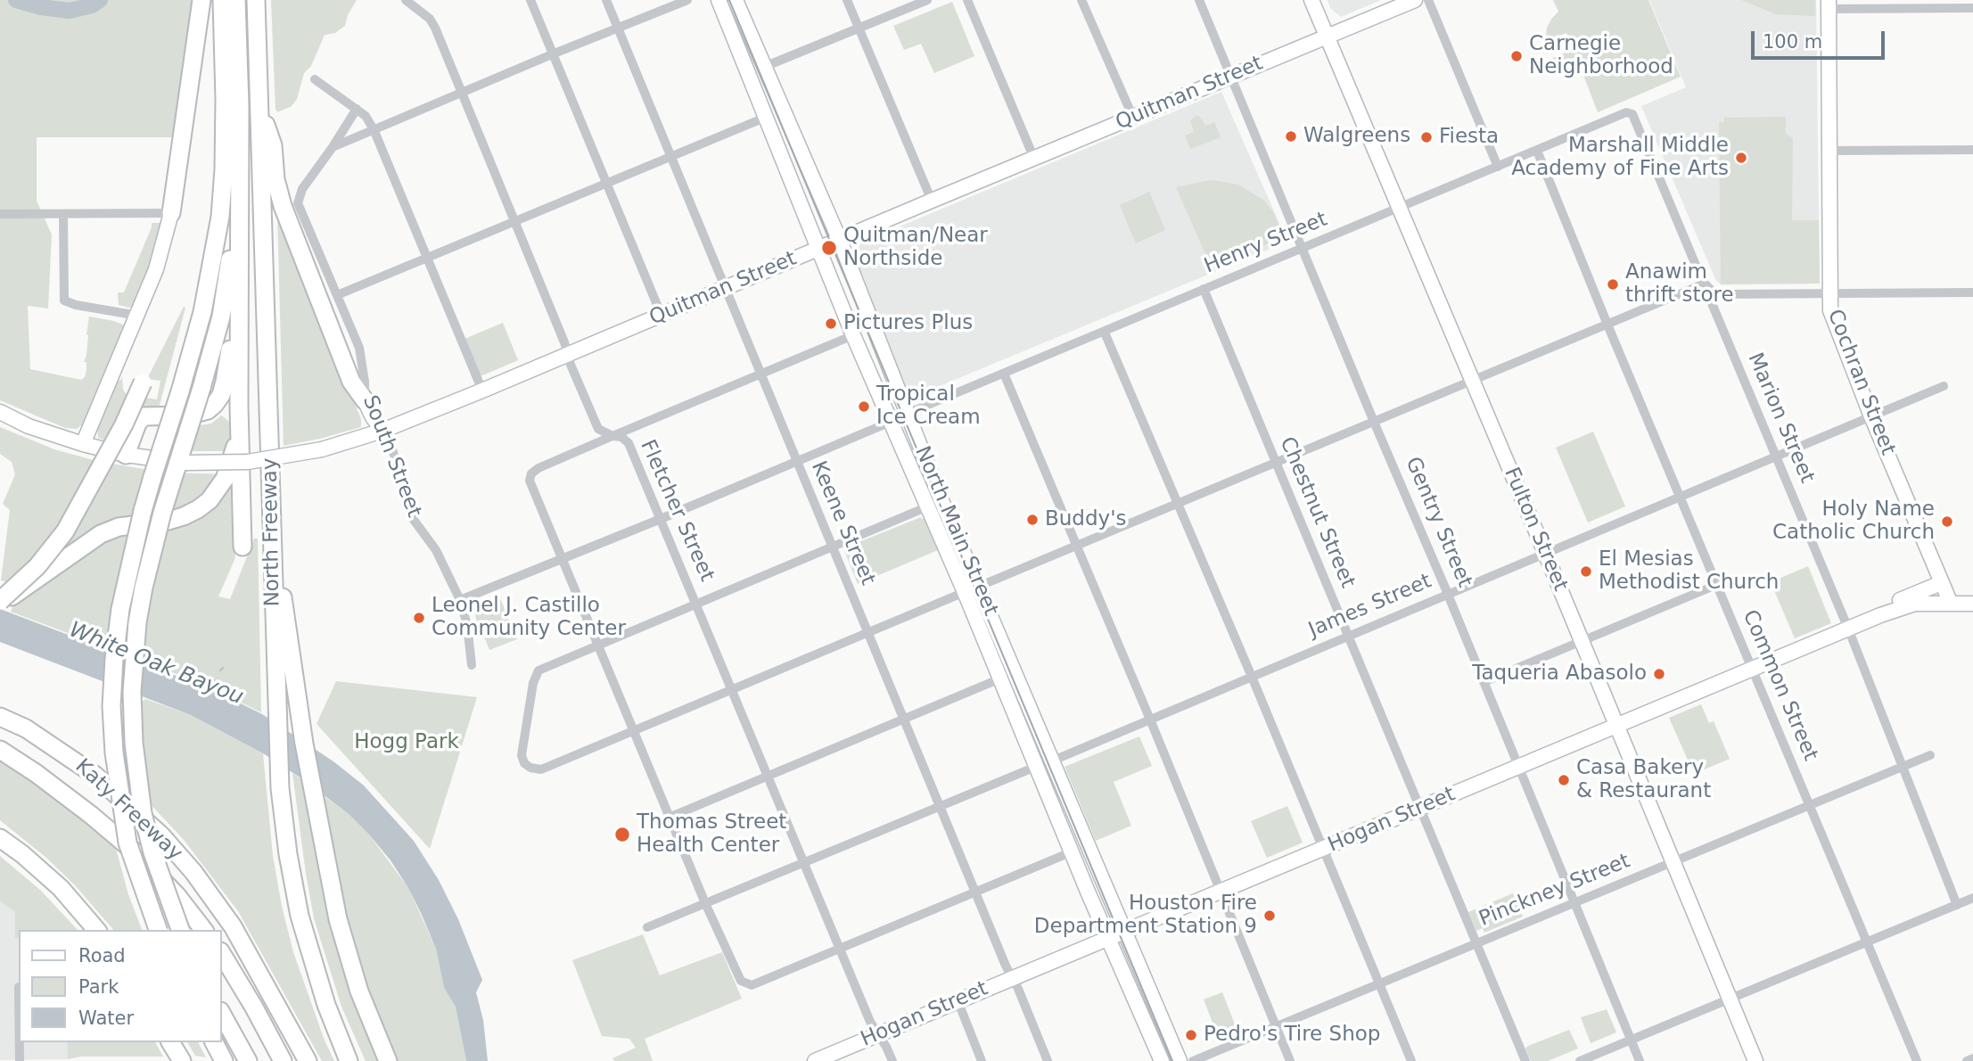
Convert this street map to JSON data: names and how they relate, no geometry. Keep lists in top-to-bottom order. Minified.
{"streets":{"highway":["North Freeway","Katy Freeway"],"main road":["Quitman Street","Cochran Street","South Street","Fulton Street","North Main Street","Hogan Street"],"street":["Henry Street","Marion Street","Fletcher Street","Chestnut Street","Gentry Street","Keene Street","James Street","Common Street","Pinckney Street"]},"crossings":[["Quitman Street","South Street"],["Quitman Street","Fletcher Street"],["Quitman Street","Gentry Street"],["Quitman Street","Keene Street"],["Quitman Street","Fulton Street"],["Quitman Street","North Main Street"],["Henry Street","Marion Street"],["Henry Street","Chestnut Street"],["Henry Street","Gentry Street"],["Henry Street","Fulton Street"],["Henry Street","North Main Street"],["Henry Street","Common Street"],["Cochran Street","James Street"],["Cochran Street","Hogan Street"],["Marion Street","James Street"],["Marion Street","Hogan Street"],["Marion Street","Pinckney Street"],["Fletcher Street","Hogan Street"],["Chestnut Street","James Street"],["Chestnut Street","Hogan Street"],["Chestnut Street","Pinckney Street"],["Gentry Street","James Street"],["Gentry Street","Hogan Street"],["Gentry Street","Pinckney Street"],["Keene Street","Hogan Street"],["Fulton Street","James Street"],["Fulton Street","Hogan Street"],["Fulton Street","Pinckney Street"],["North Main Street","James Street"],["North Main Street","Hogan Street"],["James Street","Common Street"],["Common Street","Hogan Street"],["Common Street","Pinckney Street"]],"water":["White Oak Bayou"],"parks":["Hogg Park"],"places":["Carnegie Neighborhood","Walgreens","Fiesta","Marshall Middle Academy of Fine Arts","Quitman/Near Northside","Anawim thrift store","Pictures Plus","Tropical Ice Cream","Buddy's","Holy Name Catholic Church","El Mesias Methodist Church","Leonel J. Castillo Community Center","Taqueria Abasolo","Casa Bakery & Restaurant","Thomas Street Health Center","Houston Fire Department Station 9","Pedro's Tire Shop"],"legend":["Road","Park","Water"],"scale_bar":"100 m"}
